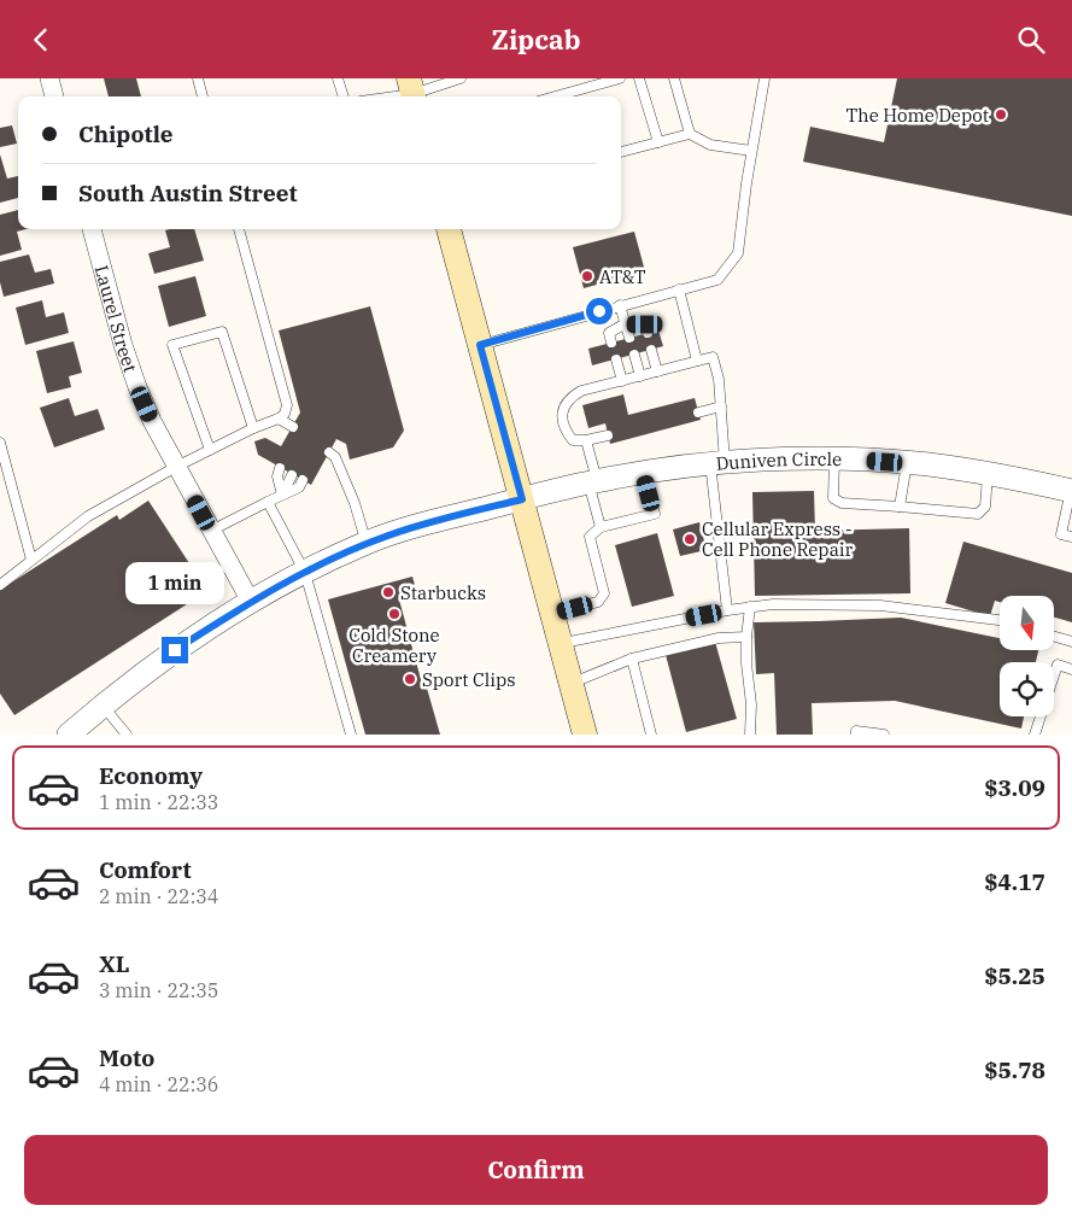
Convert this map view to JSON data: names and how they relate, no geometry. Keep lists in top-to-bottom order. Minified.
{"streets":{"street":["Laurel Street","Duniven Circle"]},"crossings":[["Laurel Street","Duniven Circle"]],"places":["The Home Depot","AT&T","Cellular Express - Cell Phone Repair","Starbucks","Cold Stone Creamery","Sport Clips"],"north":"bottom","page":{"header":"Zipcab","banner":["Chipotle","South Austin Street"],"bubble":"1 min","list":[{"name":"Economy","note":"1 min · 22:33","value":"$3.09"},{"name":"Comfort","note":"2 min · 22:34","value":"$4.17"},{"name":"XL","note":"3 min · 22:35","value":"$5.25"},{"name":"Moto","note":"4 min · 22:36","value":"$5.78"}],"buttons":"Confirm"}}
